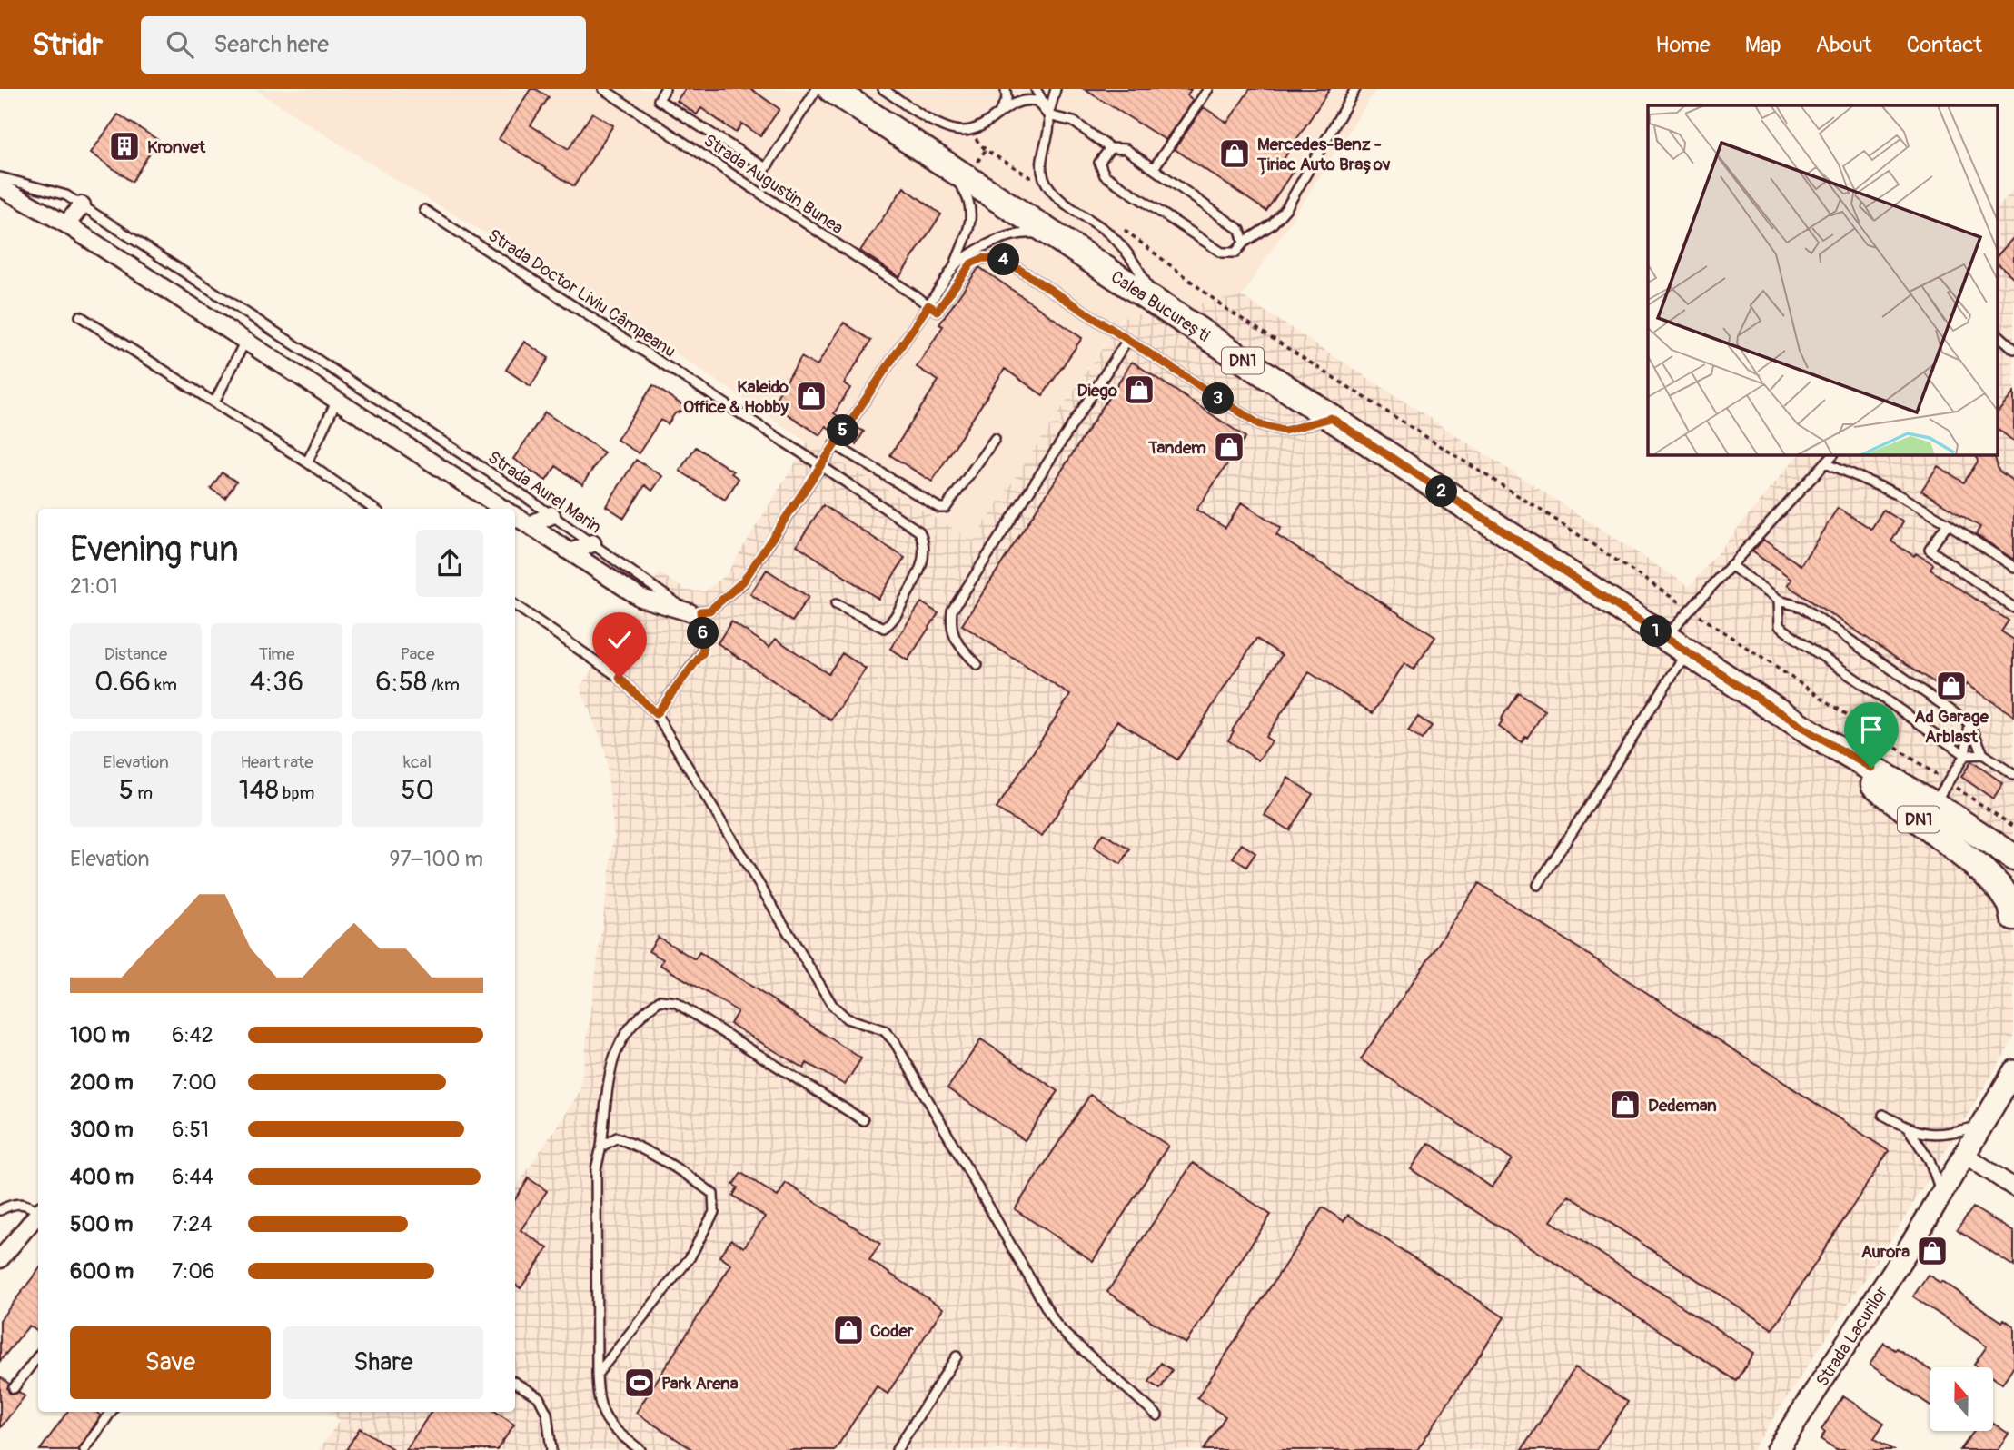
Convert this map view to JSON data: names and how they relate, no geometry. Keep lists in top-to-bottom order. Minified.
{"streets":{"main road":["Calea București","DN1"],"street":["Strada Lacurilor"],"lane":["Strada Augustin Bunea","Strada Doctor Liviu Câmpeanu","Strada Aurel Marin"]},"places":{"building":["Kronvet"],"shop":["Mercedes-Benz - Țiriac Auto Brașov","Diego","Kaleido Office & Hobby","Tandem","Ad Garage Arblast","Dedeman","Aurora","Coder"],"sports":["Park Arena"]},"north":"top","page":{"header":"Stridr","search":"Search here","nav":["Home","Map","About","Contact"],"pins":["4","3","5","2","1","6"],"heading":["Evening run","21:01"],"stats":[["Distance","0.66 km"],["Time","4:36"],["Pace","6:58 /km"],["Elevation","5 m"],["Heart rate","148 bpm"],["kcal","50"]],"chart":["Elevation","97–100 m"],"list":[{"name":"100 m","note":"6:42"},{"name":"200 m","note":"7:00"},{"name":"300 m","note":"6:51"},{"name":"400 m","note":"6:44"},{"name":"500 m","note":"7:24"},{"name":"600 m","note":"7:06"}],"buttons":["Save","Share"]}}
